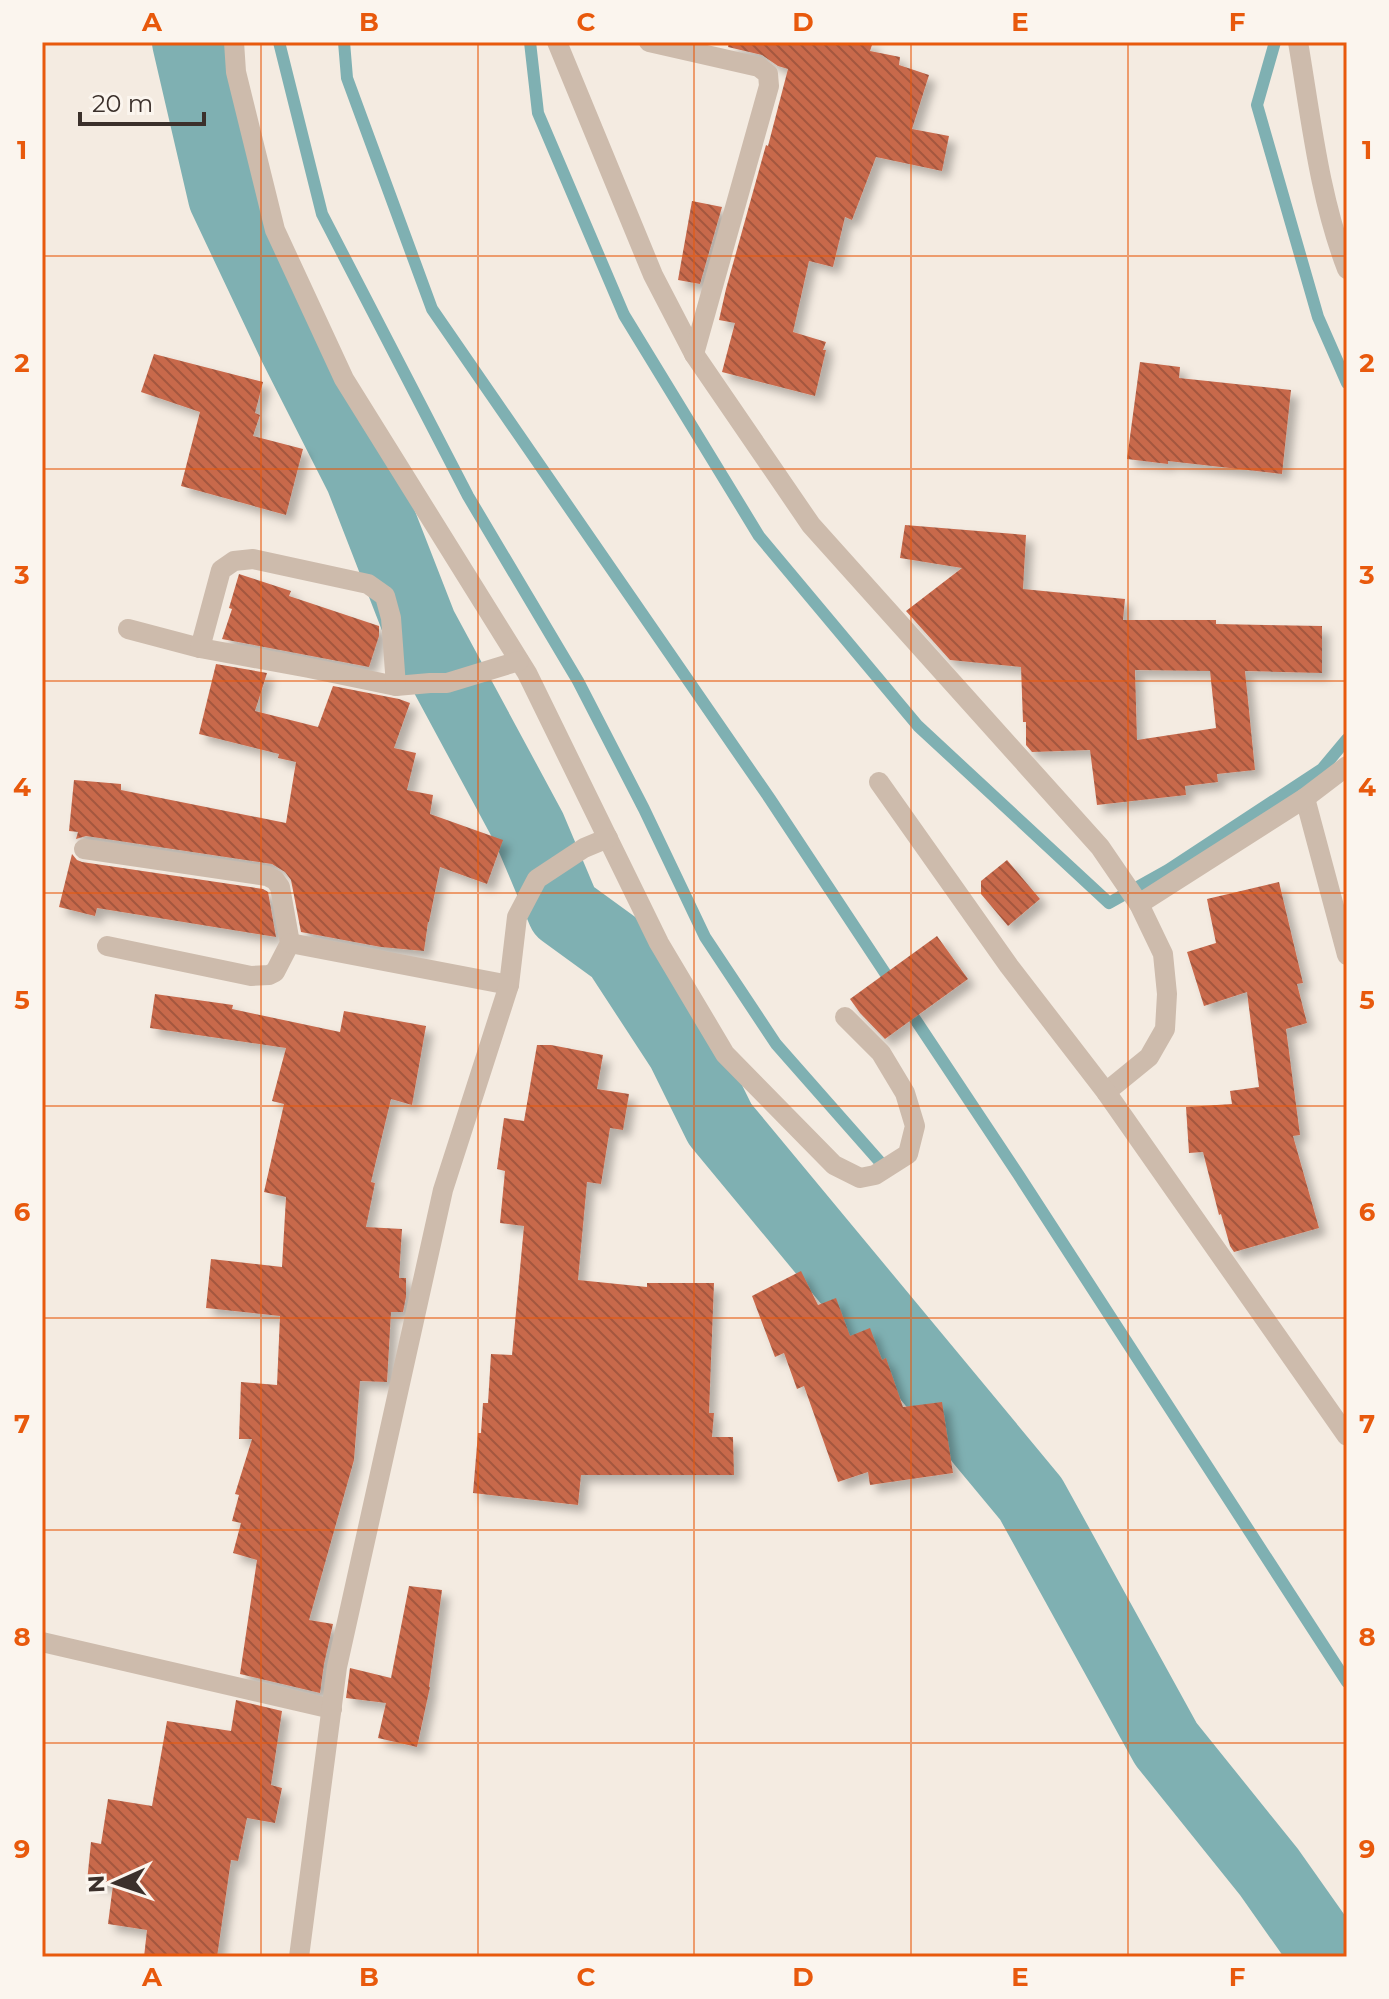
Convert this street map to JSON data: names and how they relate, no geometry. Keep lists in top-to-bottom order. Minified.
{"scale_bar":"20 m","north":"left","grid":{"columns":["A","B","C","D","E","F"],"rows":["1","2","3","4","5","6","7","8","9"]}}
